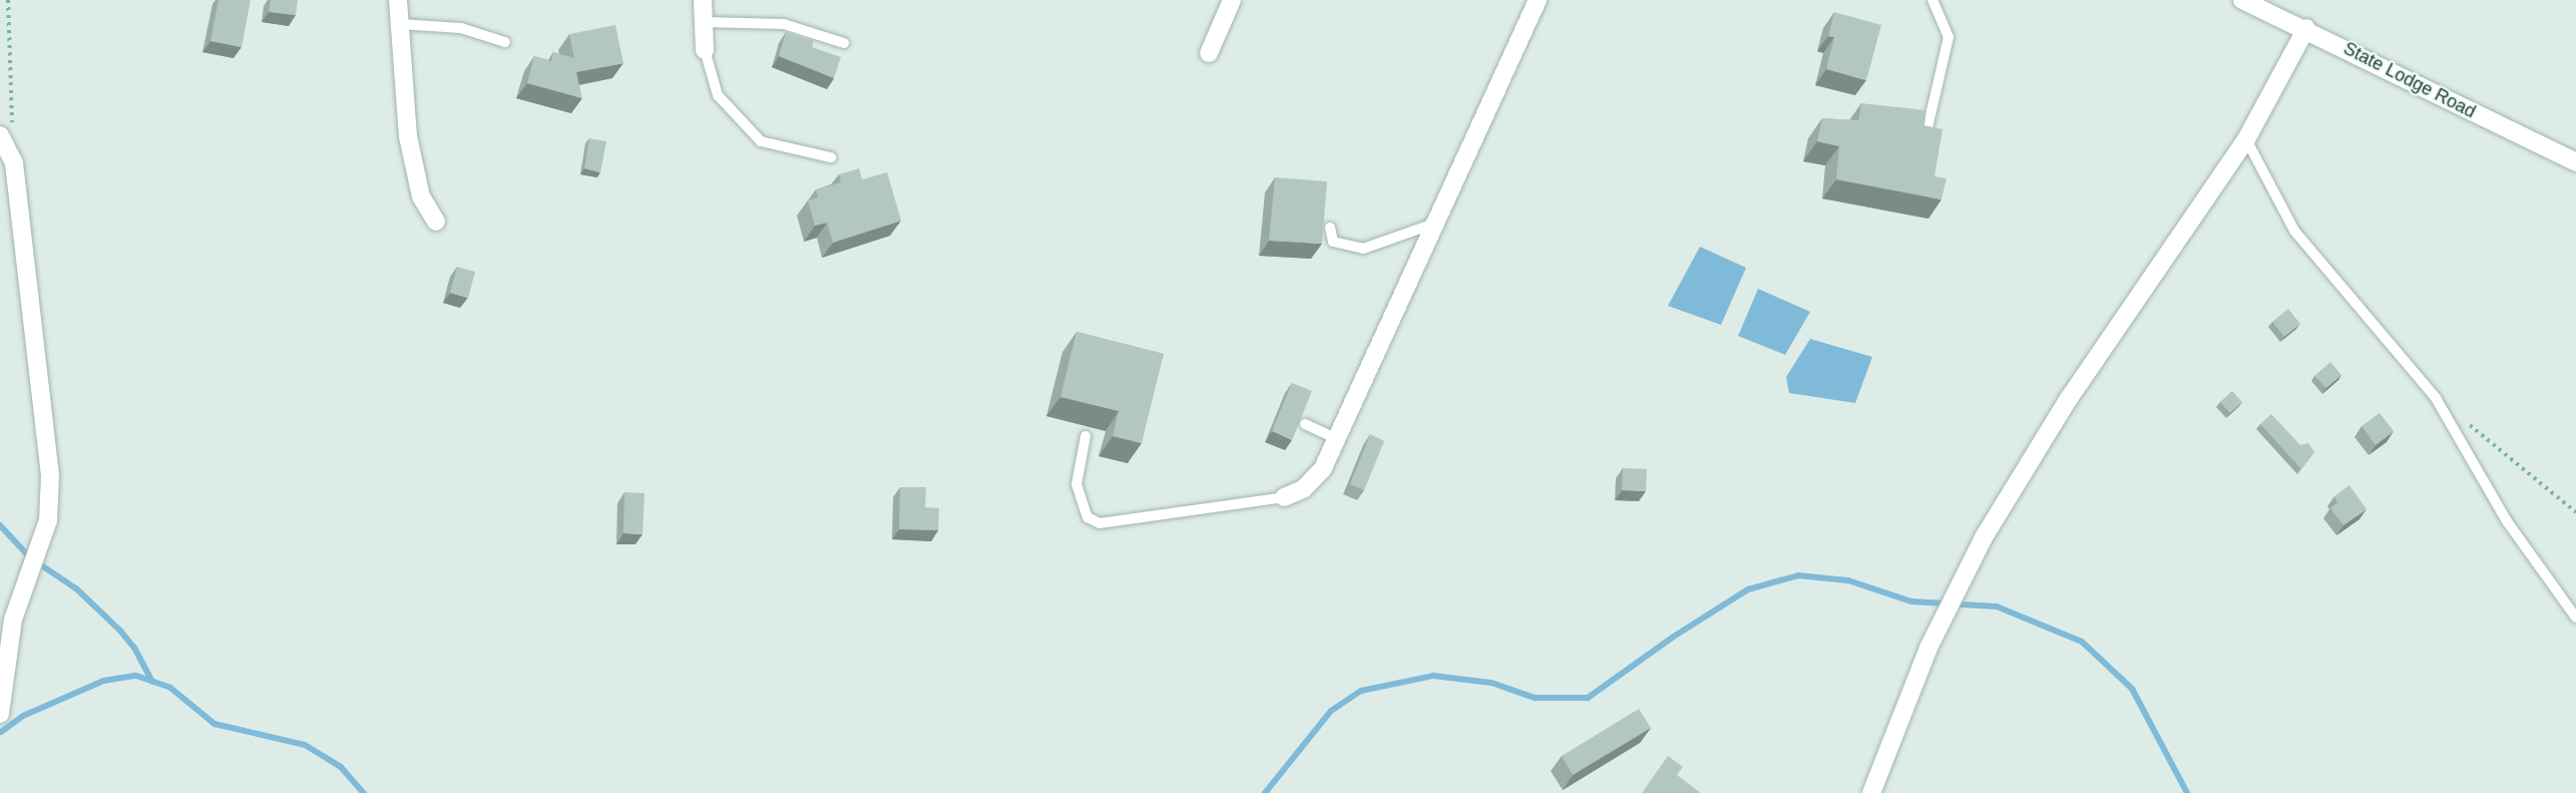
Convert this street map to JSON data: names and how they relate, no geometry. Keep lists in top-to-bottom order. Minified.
{"streets":{"street":["State Lodge Road"]}}
